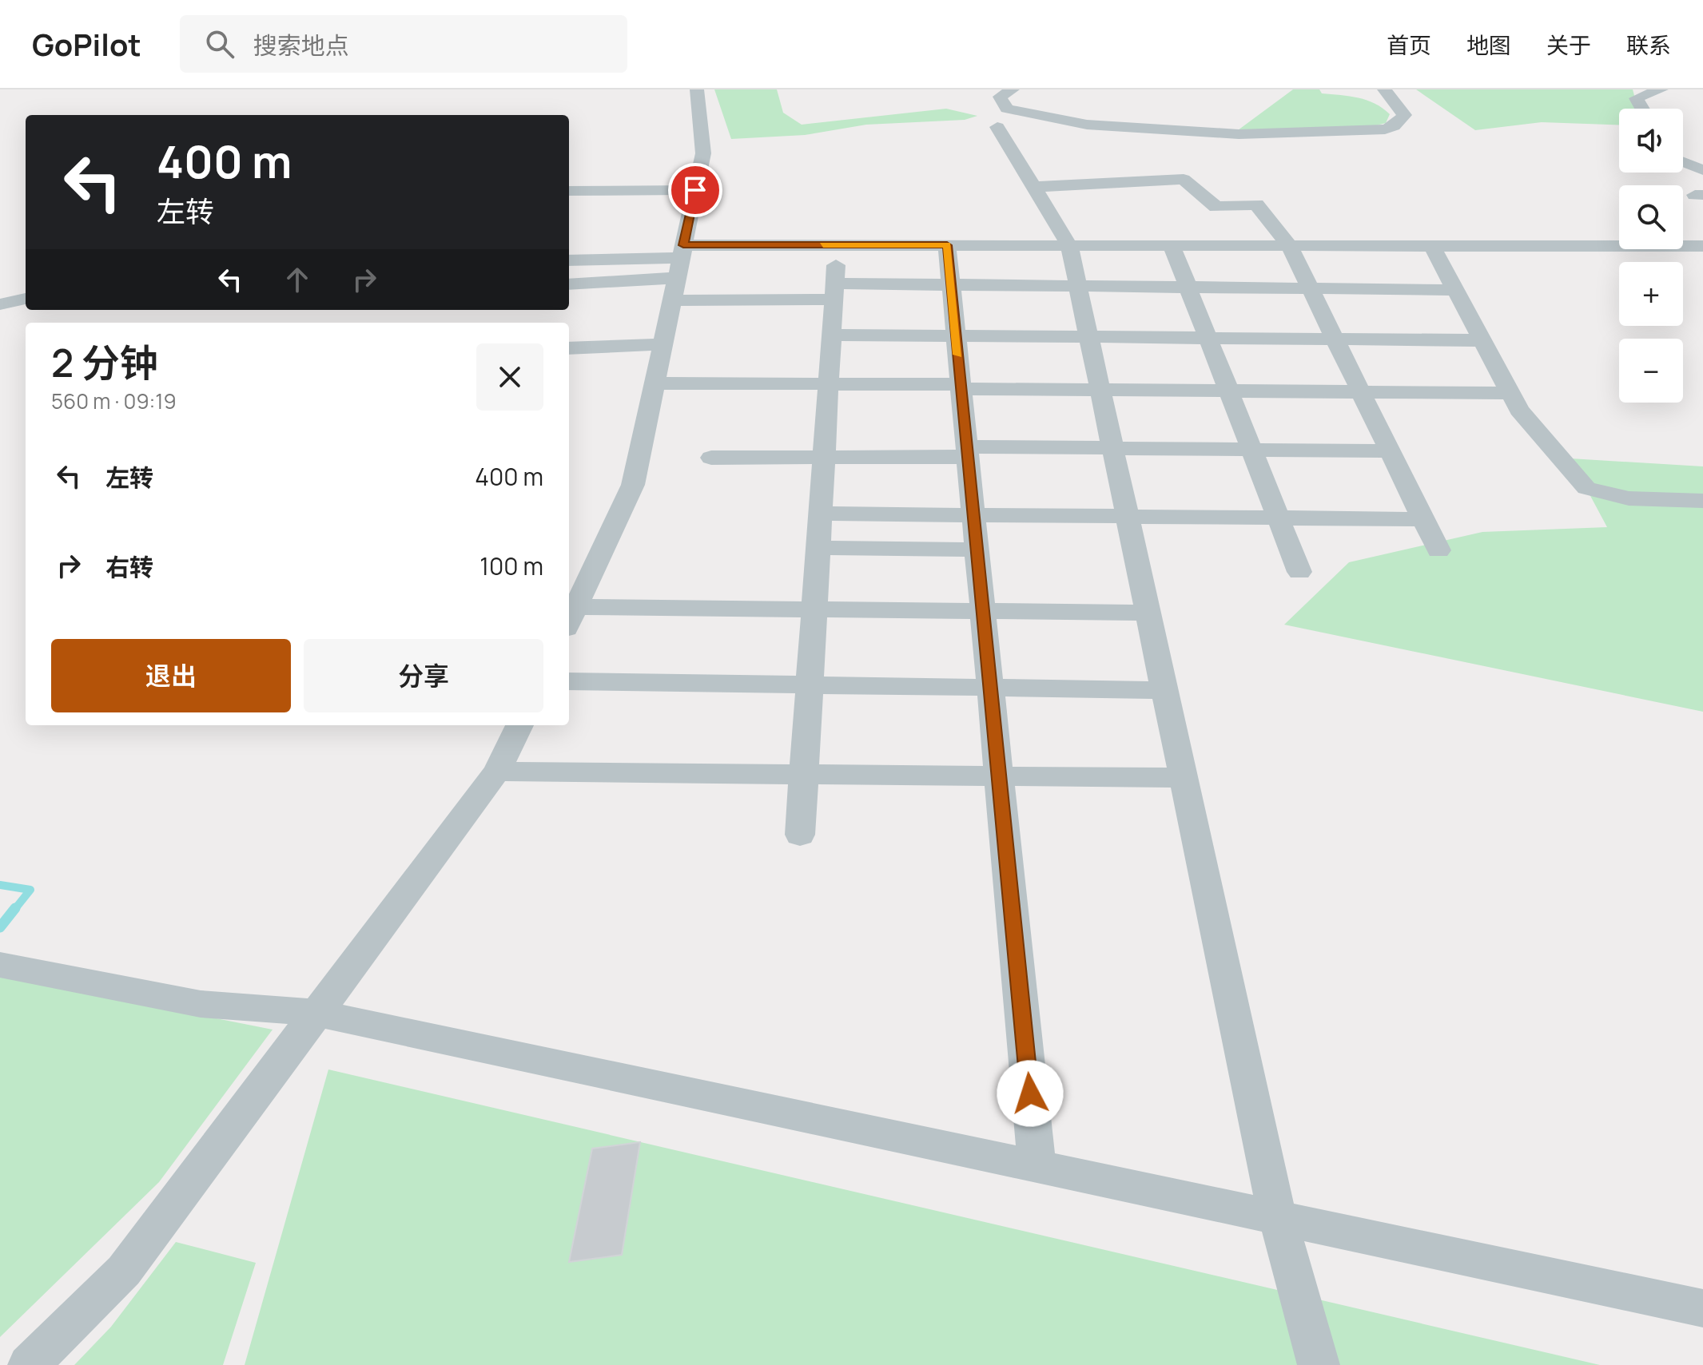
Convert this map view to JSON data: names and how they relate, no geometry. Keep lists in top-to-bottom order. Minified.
{"page":{"header":"GoPilot","search":"搜索地点","nav":["首页","地图","关于","联系"],"map_buttons":["+","−"],"turn":["400 m","左转"],"heading":["2 分钟","560 m · 09:19"],"list":[{"name":"左转","value":"400 m"},{"name":"右转","value":"100 m"}],"buttons":["退出","分享"]}}
